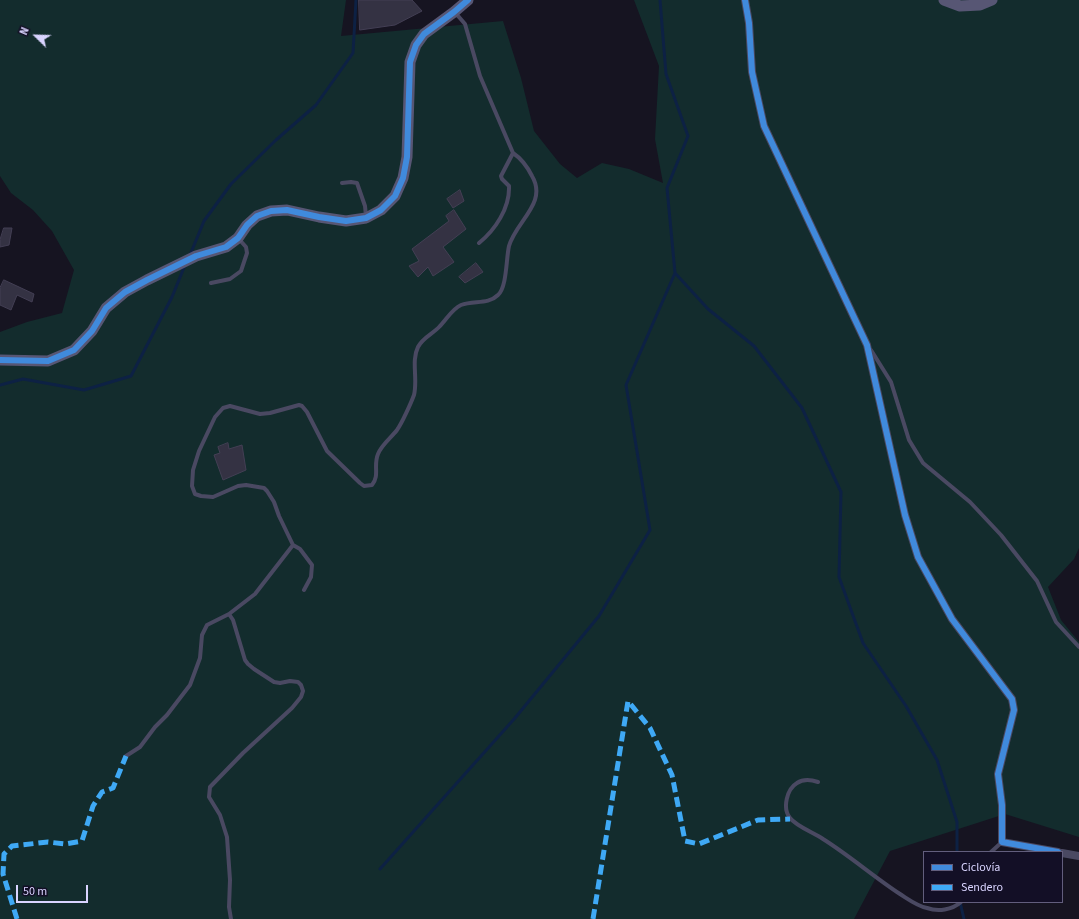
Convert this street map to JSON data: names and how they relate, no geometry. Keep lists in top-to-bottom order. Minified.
{"legend":["Ciclovía","Sendero"],"scale_bar":"50 m","north":"top left"}
